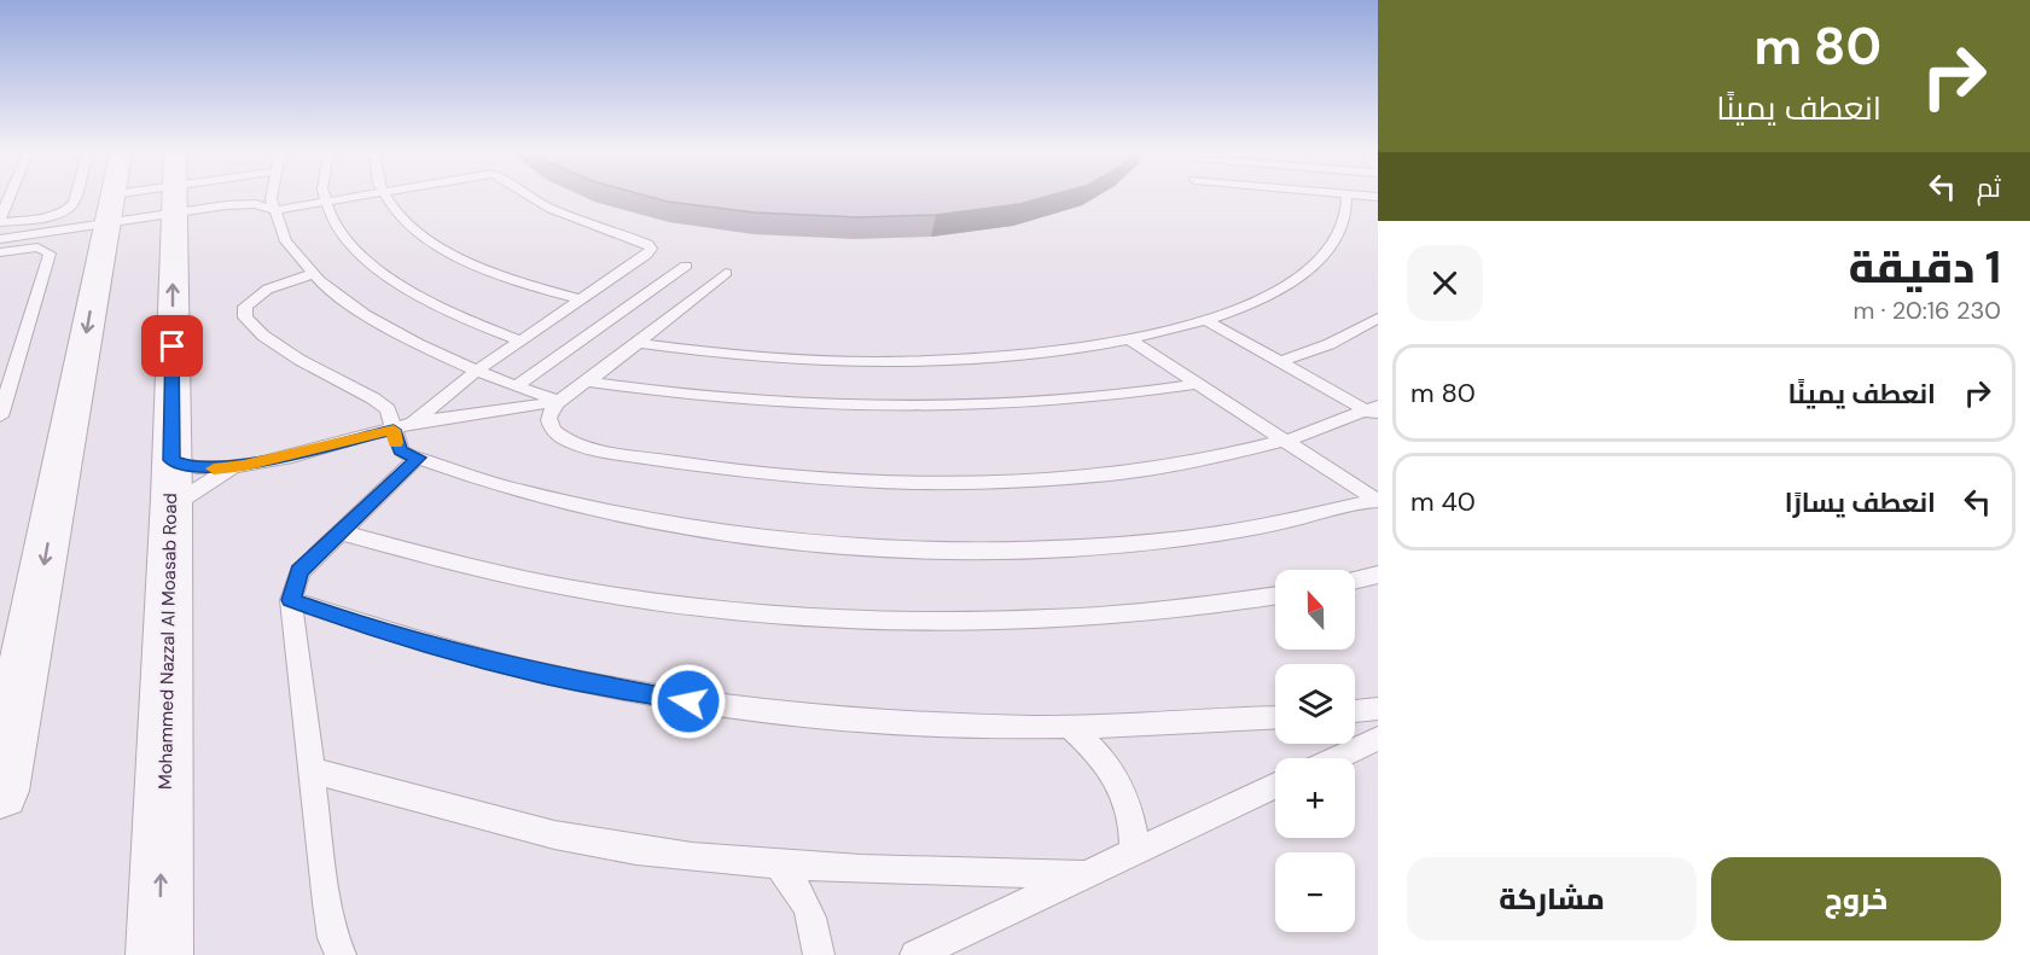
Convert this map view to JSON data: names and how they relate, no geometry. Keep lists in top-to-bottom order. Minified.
{"streets":{"street":["Mohammed Nazzal Al Moasab Road"]},"north":"top","page":{"turn":["80 m","انعطف يمينًا"],"then":"ثم","heading":["1 دقيقة","230 m · 20:16"],"list":[{"name":"انعطف يمينًا","value":"80 m"},{"name":"انعطف يسارًا","value":"40 m"}],"map_buttons":["+","−"],"buttons":["خروج","مشاركة"]}}
